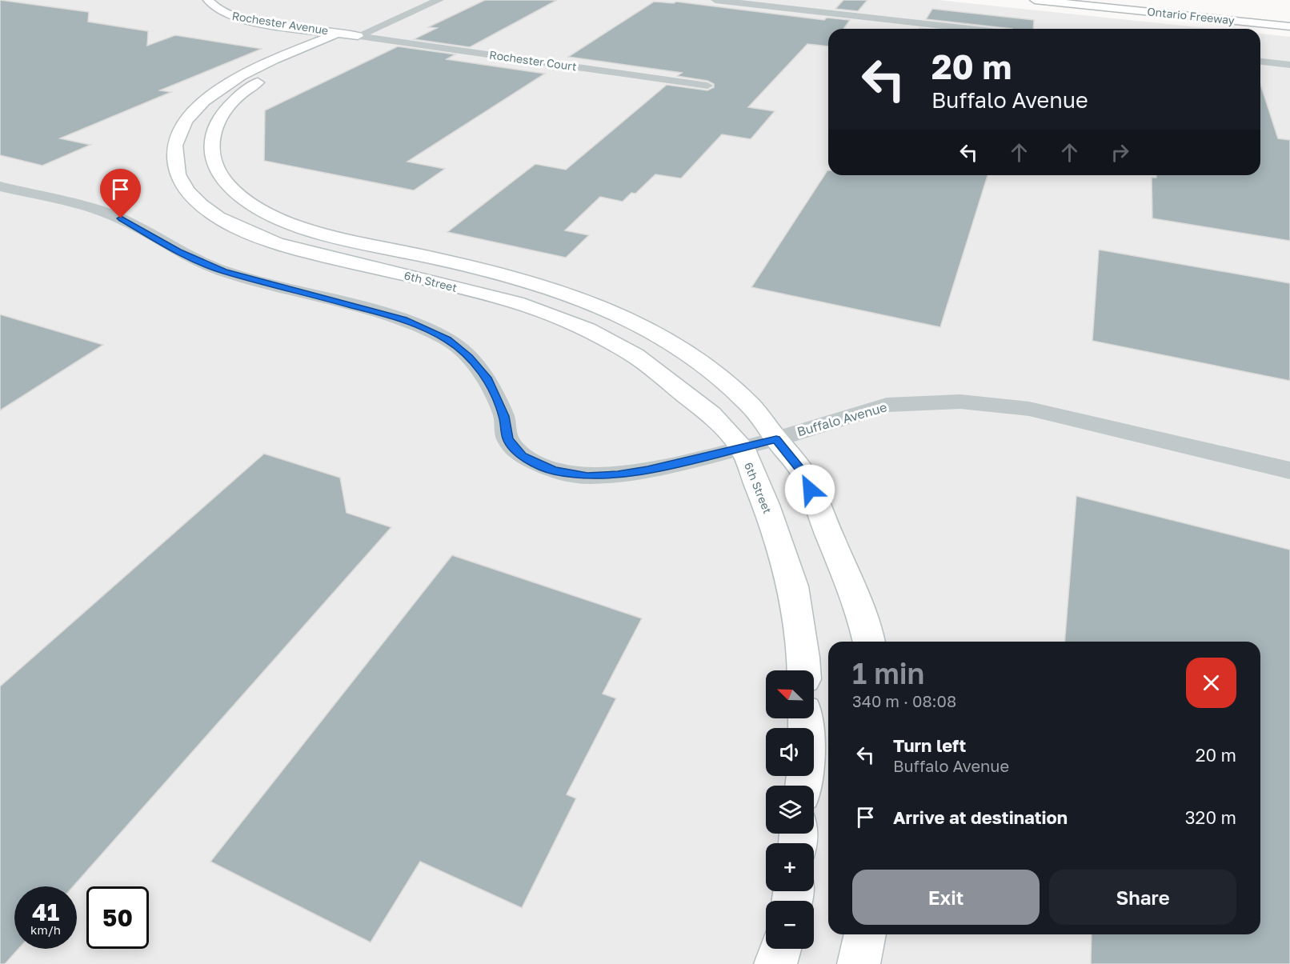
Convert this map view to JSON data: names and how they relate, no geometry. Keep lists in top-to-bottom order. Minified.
{"streets":{"main road":["Ontario Freeway","Rochester Avenue","6th Street"],"street":["Rochester Court","Buffalo Avenue"]},"crossings":[["Rochester Avenue","Rochester Court"],["Rochester Avenue","6th Street"],["Rochester Court","6th Street"],["6th Street","Buffalo Avenue"]],"north":"top left","page":{"turn":["20 m","Buffalo Avenue"],"heading":["1 min","340 m · 08:08"],"map_buttons":["+","−"],"list":[{"name":"Turn left","note":"Buffalo Avenue","value":"20 m"},{"name":"Arrive at destination","value":"320 m"}],"buttons":["Exit","Share"],"speed":"41 km/h","limit":"50"}}
